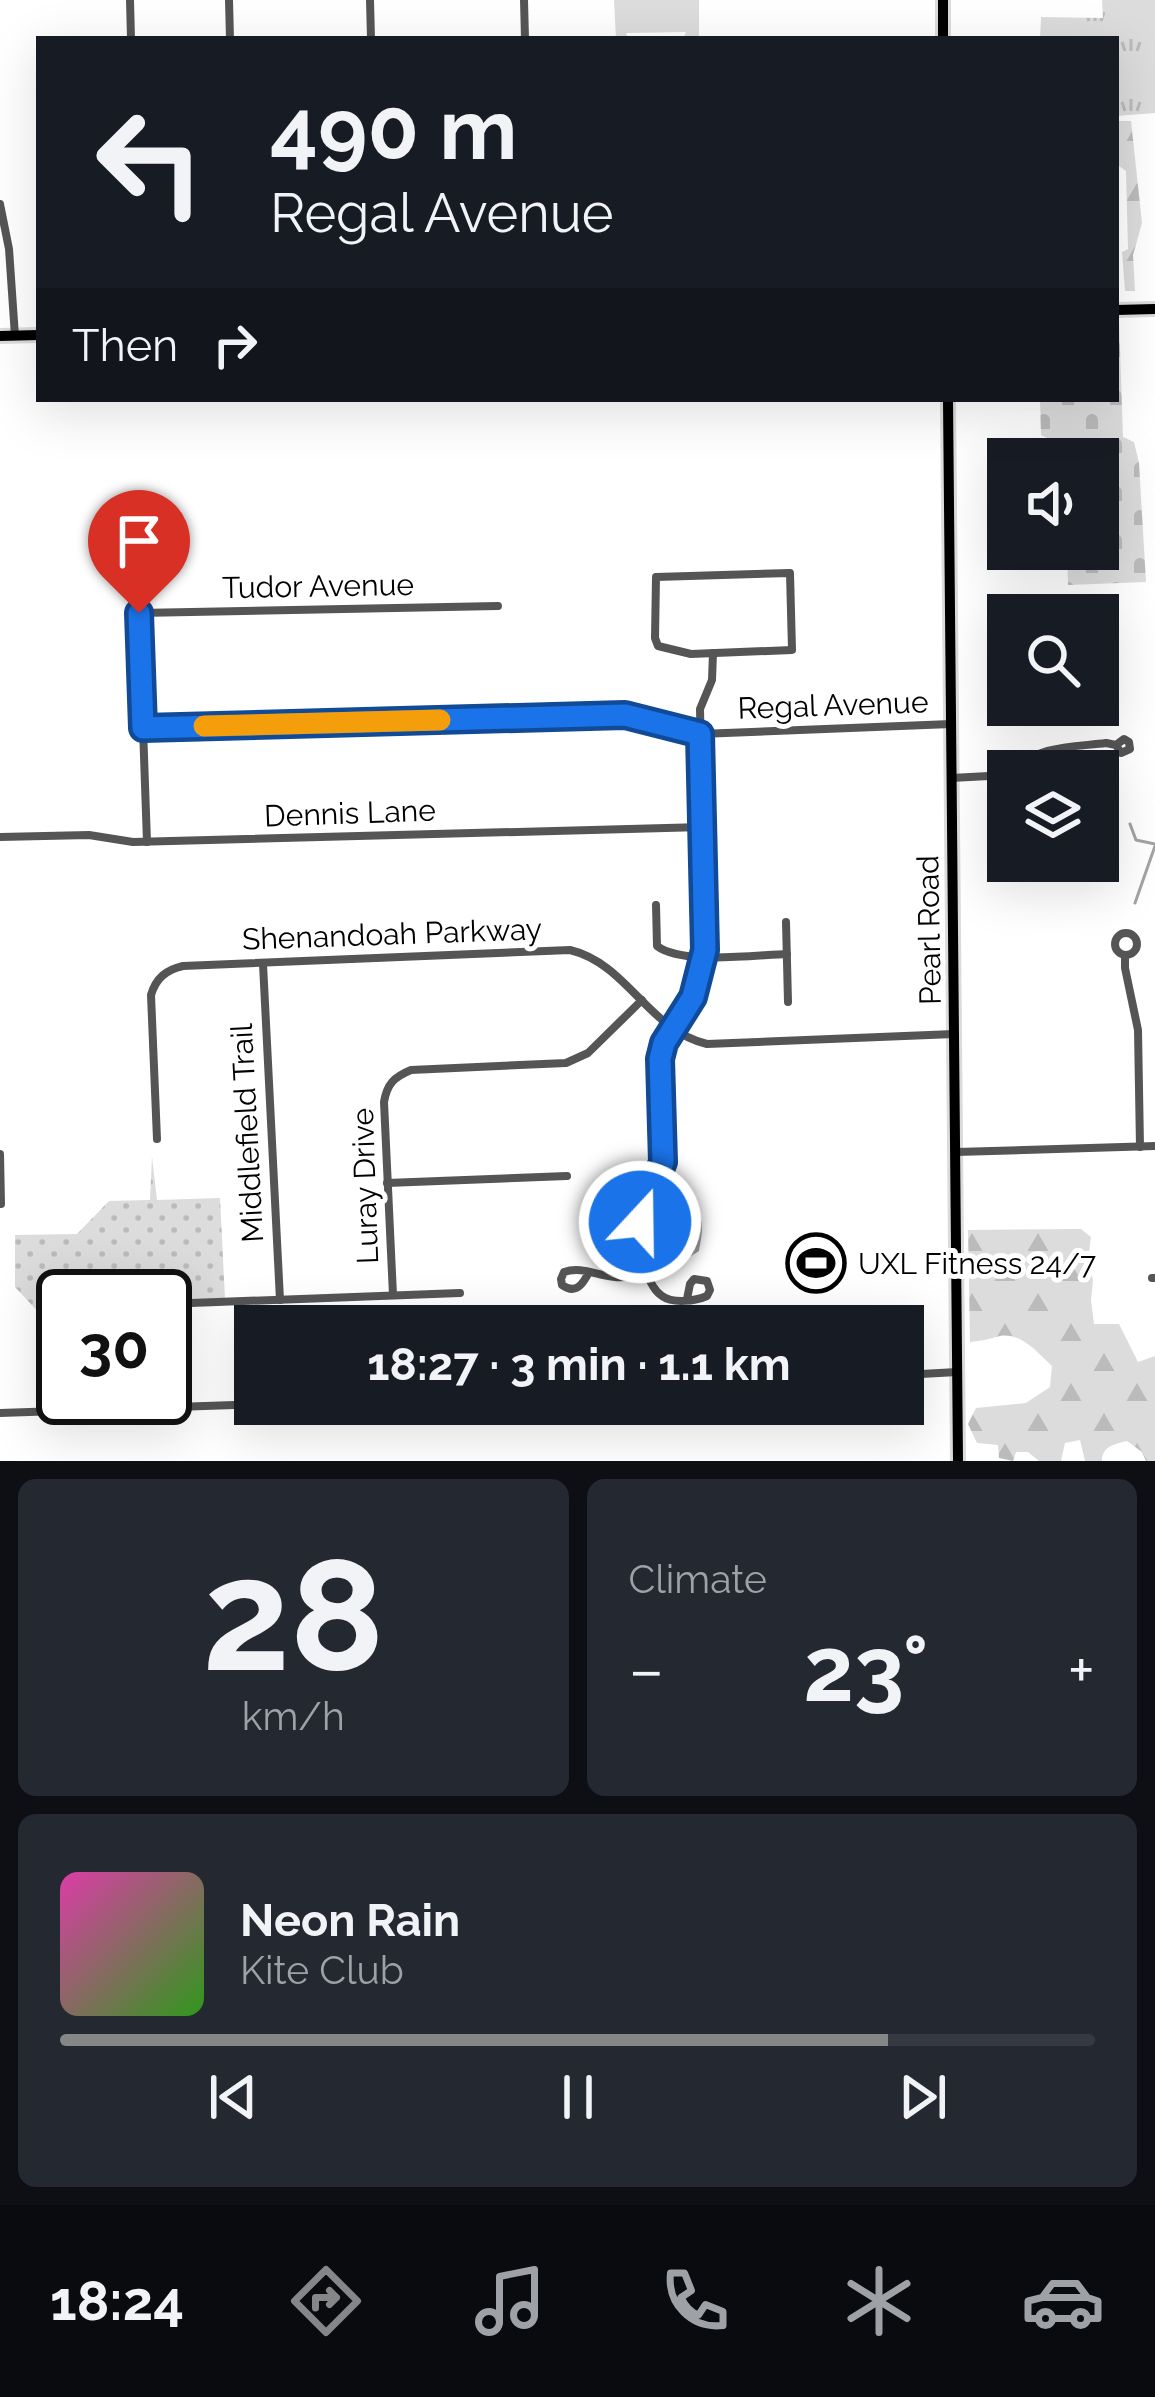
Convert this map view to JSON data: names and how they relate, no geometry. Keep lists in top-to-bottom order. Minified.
{"streets":{"main road":["Pearl Road"],"street":["Tudor Avenue","Regal Avenue","Dennis Lane","Shenandoah Parkway","Middlefield Trail","Luray Drive"]},"crossings":[["Tudor Avenue","Regal Avenue"],["Regal Avenue","Pearl Road"],["Shenandoah Parkway","Middlefield Trail"],["Shenandoah Parkway","Luray Drive"]],"places":{"sports":["UXL Fitness 24/7"]},"page":{"turn":["490 m","Regal Avenue"],"then":"Then","limit":"30","trip":"18:27 · 3 min · 1.1 km","tile":[["28","km/h"],"Climate"],"heat":["−","23°","+"],"song":["Neon Rain","Kite Club"],"tabs":"18:24"}}
